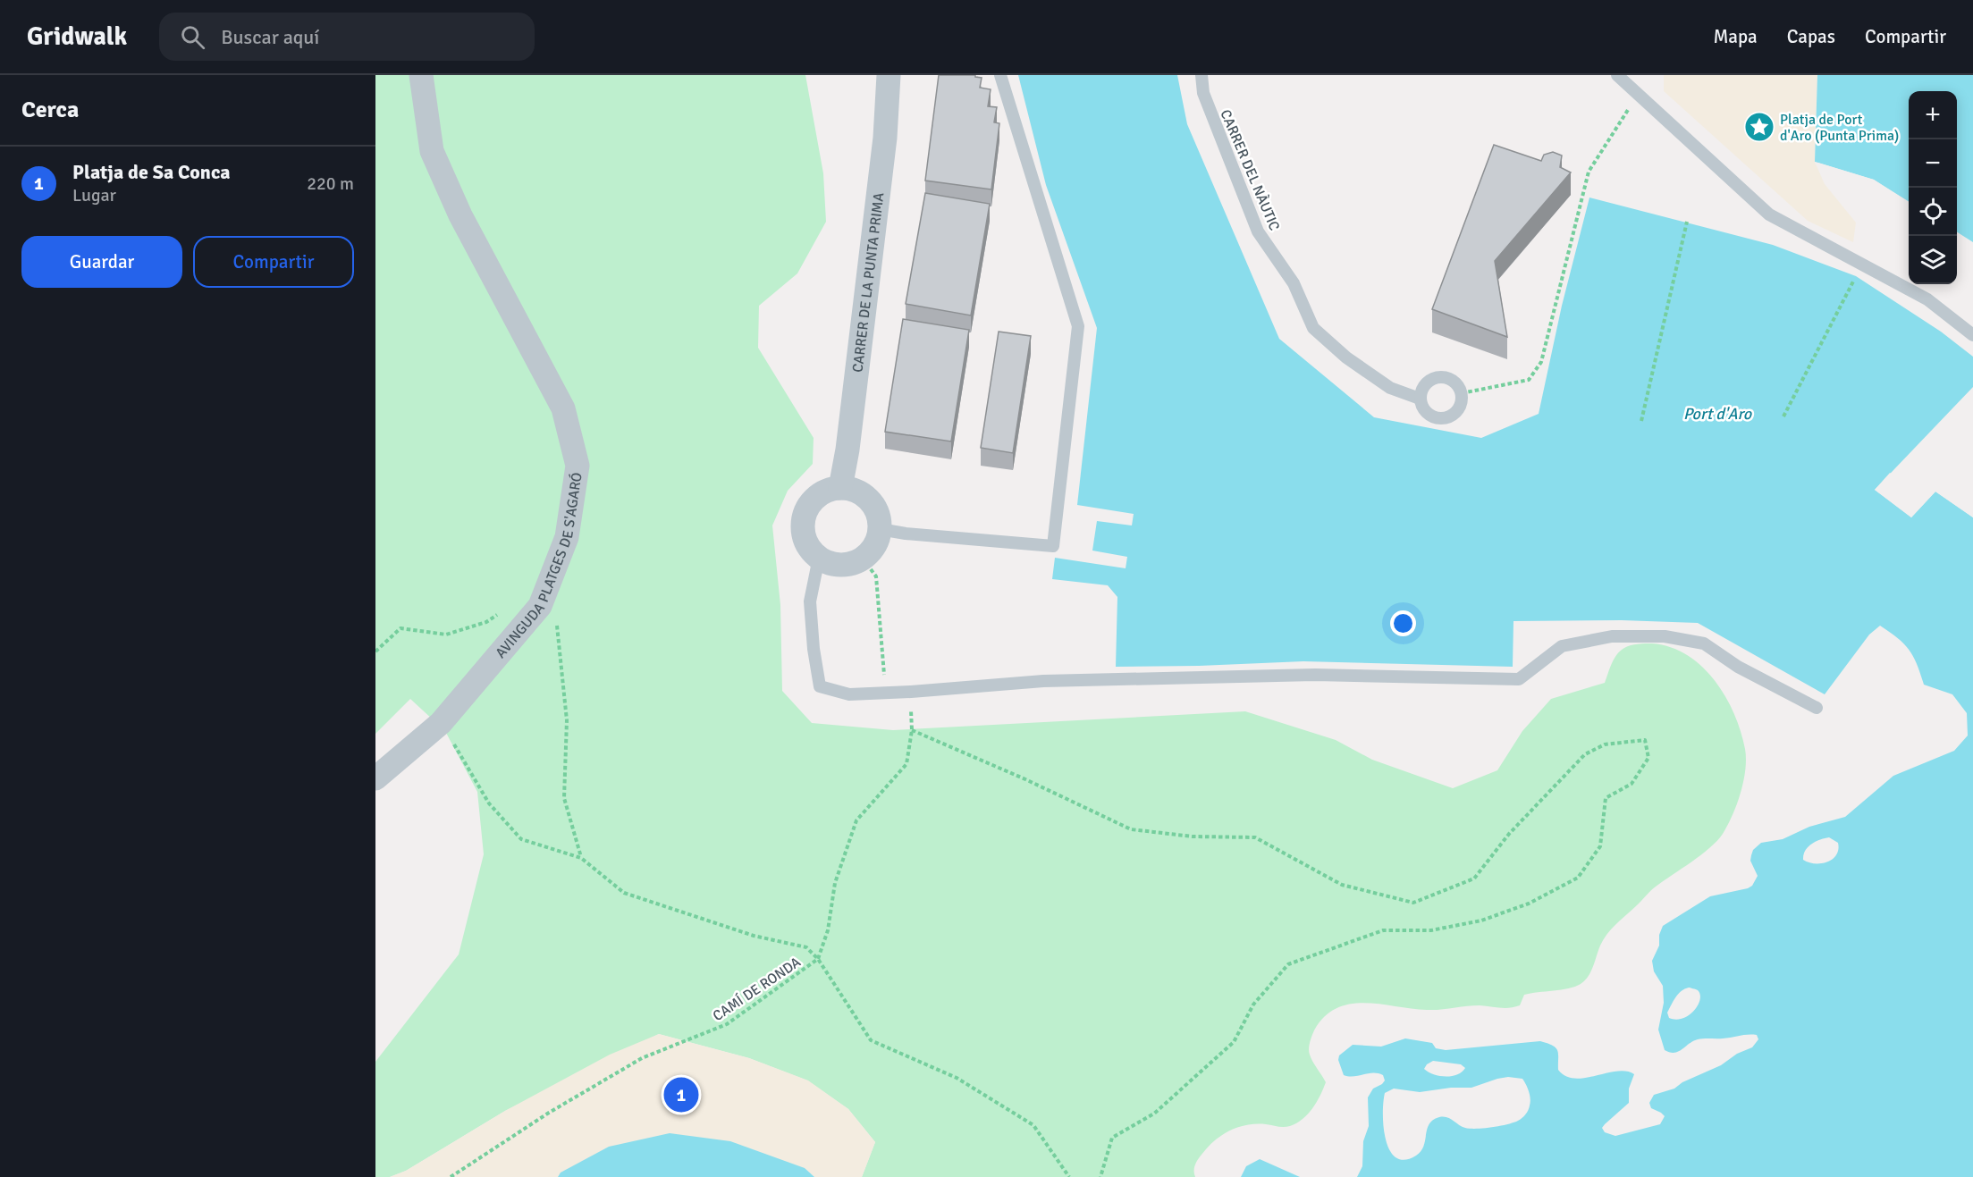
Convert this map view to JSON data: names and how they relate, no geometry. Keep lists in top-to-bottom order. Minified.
{"streets":{"street":["CARRER DE LA PUNTA PRIMA","AVINGUDA PLATGES DE S'AGARÓ"],"lane":["CARRER DEL NÀUTIC"],"path":["CAMÍ DE RONDA"]},"water":["Port d'Aro"],"places":{"place":["Platja de Port d'Aro (Punta Prima)"]},"page":{"header":"Gridwalk","search":"Buscar aquí","nav":["Mapa","Capas","Compartir"],"heading":"Cerca","map_buttons":["+","−"],"list":[{"mark":"1","name":"Platja de Sa Conca","note":"Lugar","value":"220 m"}],"buttons":["Guardar","Compartir"],"pins":"1"}}
